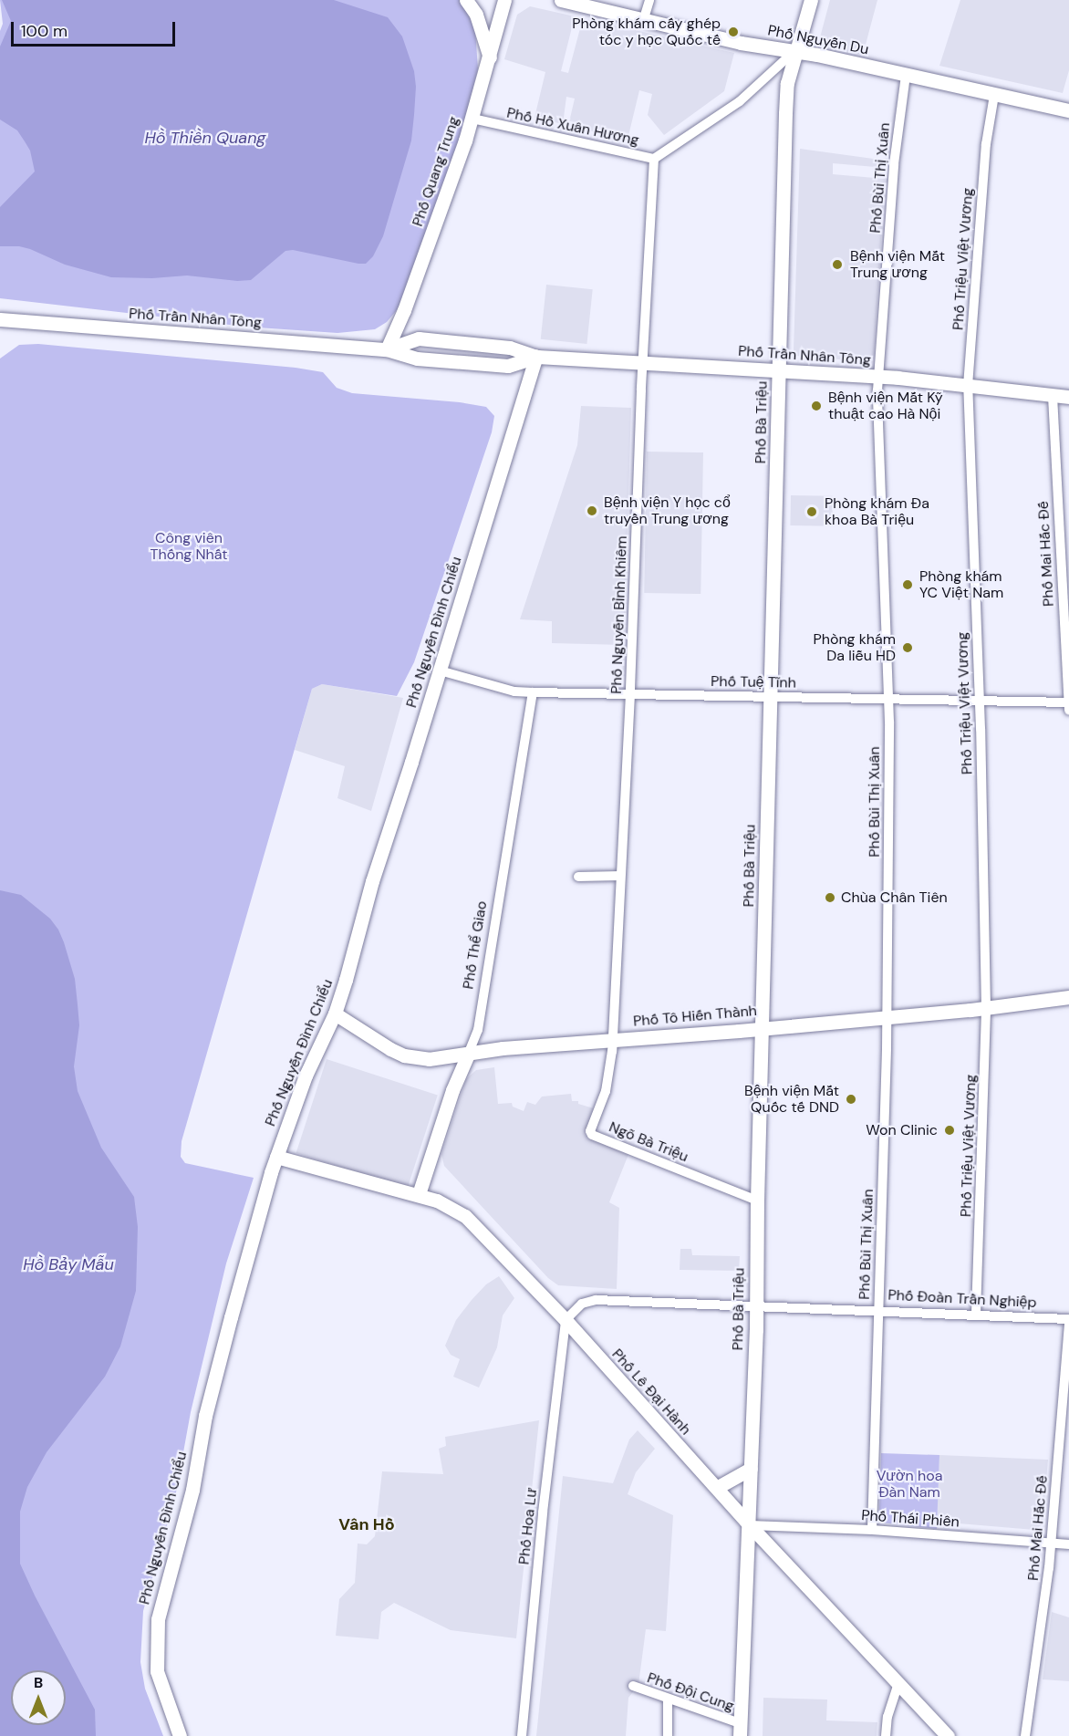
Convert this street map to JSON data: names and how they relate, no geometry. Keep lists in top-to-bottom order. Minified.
{"streets":{"street":["Phố Nguyễn Du","Phố Hồ Xuân Hương","Phố Quang Trung","Phố Bùi Thị Xuân","Phố Triệu Việt Vương","Phố Trần Nhân Tông","Phố Bà Triệu","Phố Mai Hắc Đế","Phố Nguyễn Bỉnh Khiêm","Phố Nguyễn Đình Chiểu","Phố Tuệ Tĩnh","Phố Thể Giao","Phố Tô Hiến Thành","Ngõ Bà Triệu","Phố Đoàn Trần Nghiệp","Phố Lê Đại Hành","Phố Thái Phiên","Phố Hoa Lư","Phố Đội Cung"]},"crossings":[["Phố Nguyễn Du","Phố Hồ Xuân Hương"],["Phố Nguyễn Du","Phố Bùi Thị Xuân"],["Phố Nguyễn Du","Phố Triệu Việt Vương"],["Phố Nguyễn Du","Phố Bà Triệu"],["Phố Hồ Xuân Hương","Phố Quang Trung"],["Phố Hồ Xuân Hương","Phố Bà Triệu"],["Phố Hồ Xuân Hương","Phố Nguyễn Bỉnh Khiêm"],["Phố Quang Trung","Phố Trần Nhân Tông"],["Phố Bùi Thị Xuân","Phố Trần Nhân Tông"],["Phố Bùi Thị Xuân","Phố Tuệ Tĩnh"],["Phố Bùi Thị Xuân","Phố Tô Hiến Thành"],["Phố Bùi Thị Xuân","Phố Đoàn Trần Nghiệp"],["Phố Bùi Thị Xuân","Phố Thái Phiên"],["Phố Triệu Việt Vương","Phố Trần Nhân Tông"],["Phố Triệu Việt Vương","Phố Tuệ Tĩnh"],["Phố Triệu Việt Vương","Phố Tô Hiến Thành"],["Phố Triệu Việt Vương","Phố Đoàn Trần Nghiệp"],["Phố Trần Nhân Tông","Phố Bà Triệu"],["Phố Trần Nhân Tông","Phố Mai Hắc Đế"],["Phố Trần Nhân Tông","Phố Nguyễn Bỉnh Khiêm"],["Phố Trần Nhân Tông","Phố Nguyễn Đình Chiểu"],["Phố Bà Triệu","Phố Tuệ Tĩnh"],["Phố Bà Triệu","Phố Tô Hiến Thành"],["Phố Bà Triệu","Ngõ Bà Triệu"],["Phố Bà Triệu","Phố Đoàn Trần Nghiệp"],["Phố Bà Triệu","Phố Lê Đại Hành"],["Phố Bà Triệu","Phố Thái Phiên"],["Phố Bà Triệu","Phố Đội Cung"],["Phố Mai Hắc Đế","Phố Tuệ Tĩnh"],["Phố Mai Hắc Đế","Phố Đoàn Trần Nghiệp"],["Phố Mai Hắc Đế","Phố Thái Phiên"],["Phố Nguyễn Bỉnh Khiêm","Phố Tuệ Tĩnh"],["Phố Nguyễn Bỉnh Khiêm","Phố Tô Hiến Thành"],["Phố Nguyễn Bỉnh Khiêm","Ngõ Bà Triệu"],["Phố Nguyễn Đình Chiểu","Phố Tuệ Tĩnh"],["Phố Nguyễn Đình Chiểu","Phố Tô Hiến Thành"],["Phố Nguyễn Đình Chiểu","Phố Lê Đại Hành"],["Phố Tuệ Tĩnh","Phố Thể Giao"],["Phố Thể Giao","Phố Tô Hiến Thành"],["Phố Thể Giao","Phố Lê Đại Hành"],["Phố Tô Hiến Thành","Ngõ Bà Triệu"],["Phố Đoàn Trần Nghiệp","Phố Lê Đại Hành"],["Phố Đoàn Trần Nghiệp","Phố Hoa Lư"],["Phố Lê Đại Hành","Phố Thái Phiên"],["Phố Lê Đại Hành","Phố Hoa Lư"]],"districts":["Vân Hồ"],"water":["Hồ Thiền Quang","Hồ Bảy Mẫu"],"parks":["Công viên Thống Nhất","Vườn hoa Đàn Nam"],"places":["Phòng khám cấy ghép tóc y học Quốc tế","Bệnh viện Mắt Trung ương","Bệnh viện Mắt Kỹ thuật cao Hà Nội","Bệnh viện Y học cổ truyền Trung ương","Phòng khám Đa khoa Bà Triệu","Phòng khám YC Việt Nam","Phòng khám Da liễu HD","Chùa Chân Tiên","Bệnh viện Mắt Quốc tế DND","Won Clinic"],"scale_bar":"100 m","north":"top"}
